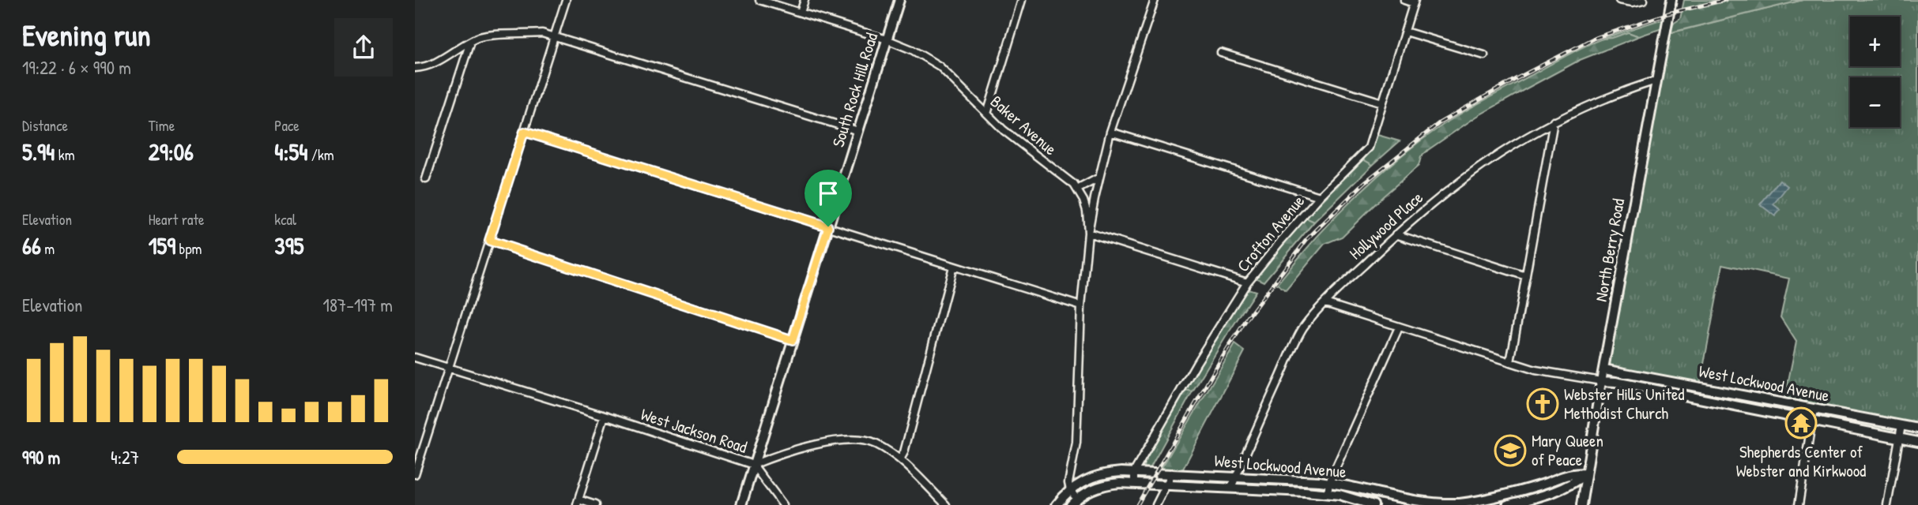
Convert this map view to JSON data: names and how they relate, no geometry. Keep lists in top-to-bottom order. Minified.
{"streets":{"main road":["South Rock Hill Road","North Berry Road","West Lockwood Avenue"],"street":["Baker Avenue","Hollywood Place","Crofton Avenue","West Jackson Road"]},"crossings":[["South Rock Hill Road","Baker Avenue"],["South Rock Hill Road","West Jackson Road"],["Hollywood Place","North Berry Road"],["Hollywood Place","West Lockwood Avenue"],["Crofton Avenue","West Lockwood Avenue"],["North Berry Road","West Lockwood Avenue"]],"places":{"church":["Webster Hills United Methodist Church"],"temple":["Shepherds Center of Webster and Kirkwood"],"school or university":["Mary Queen of Peace"]},"page":{"heading":["Evening run","19:22 · 6 × 990 m"],"map_buttons":["+","−"],"stats":[["Distance","5.94 km"],["Time","29:06"],["Pace","4:54 /km"],["Elevation","66 m"],["Heart rate","159 bpm"],["kcal","395"]],"chart":["Elevation","187–197 m"],"list":[{"name":"990 m","note":"4:27"}]}}
